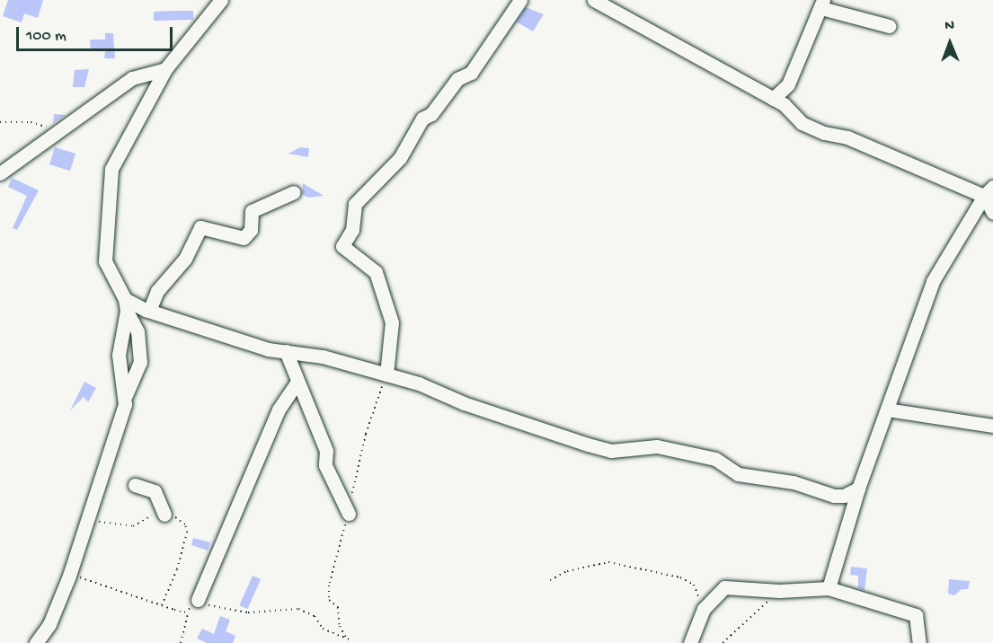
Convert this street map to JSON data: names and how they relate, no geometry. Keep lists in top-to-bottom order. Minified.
{"scale_bar":"100 m","north":"top"}
